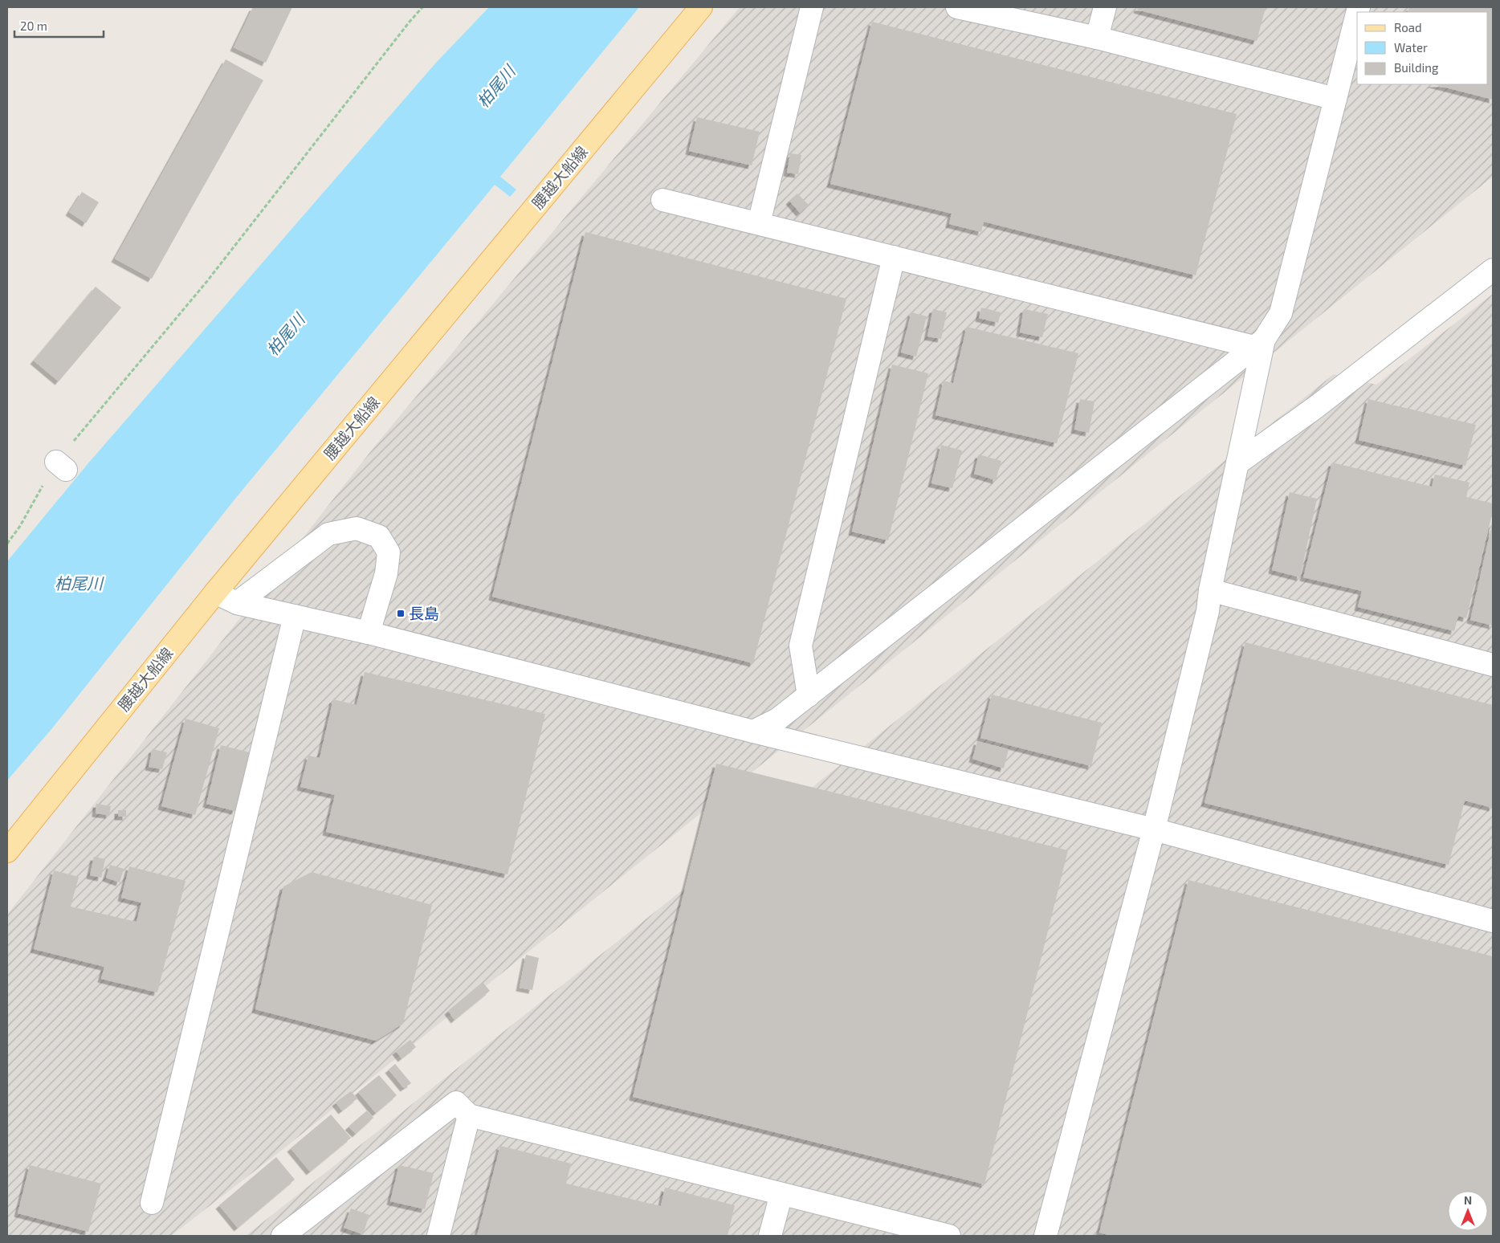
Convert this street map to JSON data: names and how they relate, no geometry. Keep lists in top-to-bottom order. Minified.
{"streets":{"main road":["腰越大船線"]},"water":["柏尾川"],"places":{"transit":["長島"]},"legend":["Road","Water","Building"],"scale_bar":"20 m","north":"top"}
